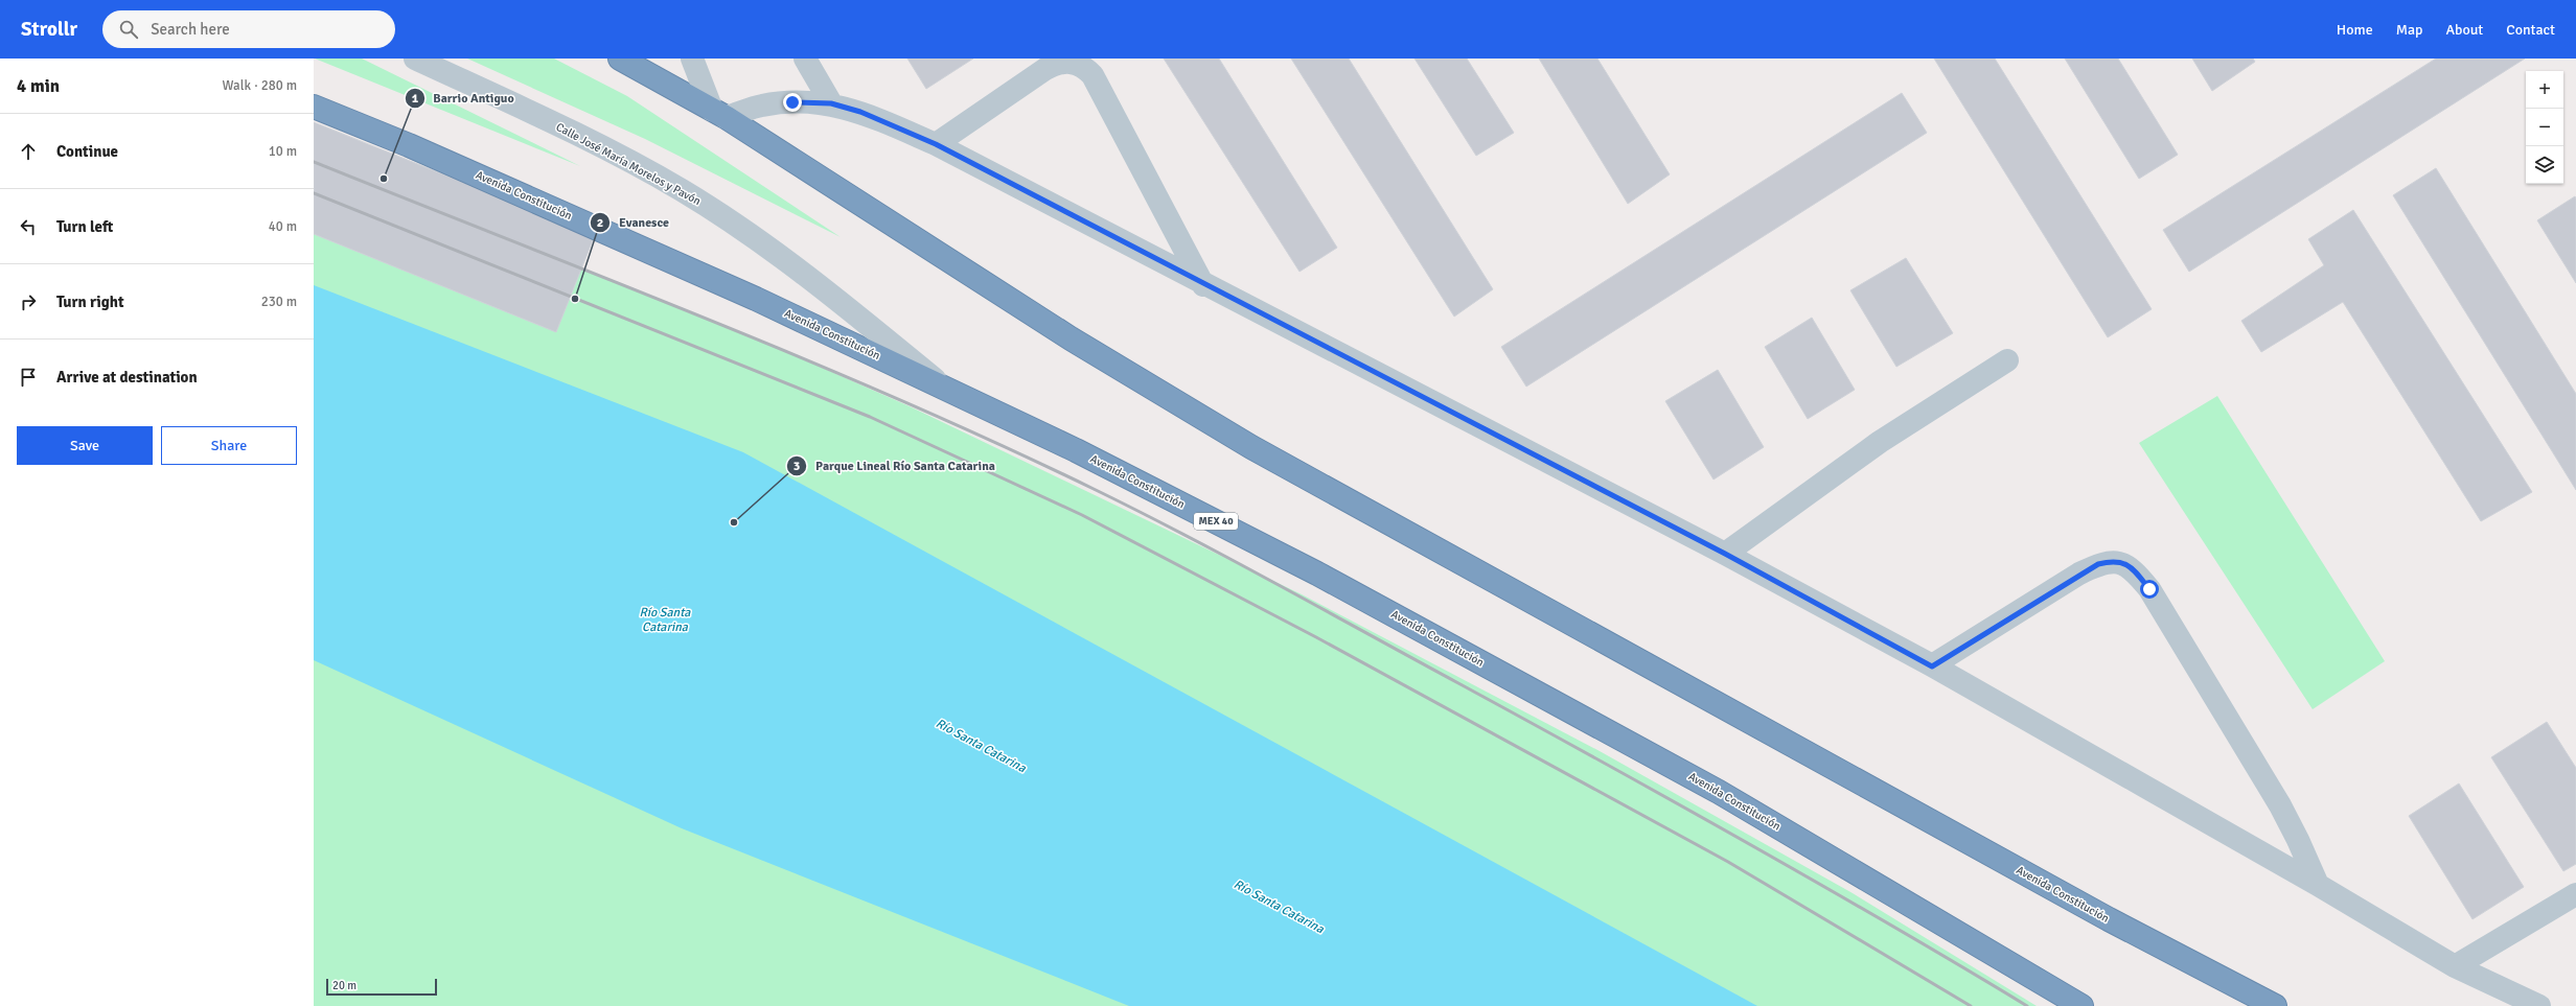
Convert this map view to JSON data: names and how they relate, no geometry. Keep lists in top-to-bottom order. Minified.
{"streets":{"highway":["Avenida Constitución","MEX 40"],"street":["Calle José María Morelos y Pavón"]},"crossings":[["Calle José María Morelos y Pavón","Avenida Constitución"]],"water":["Río Santa Catarina"],"places":["Barrio Antiguo","Evanesce","Parque Lineal Río Santa Catarina"],"scale_bar":"20 m","page":{"header":"Strollr","search":"Search here","nav":["Home","Map","About","Contact"],"heading":["4 min","Walk · 280 m"],"map_buttons":["+","−"],"list":[["Continue","10 m"],["Turn left","40 m"],["Turn right","230 m"],"Arrive at destination"],"buttons":["Save","Share"],"scale":"20 m"}}
